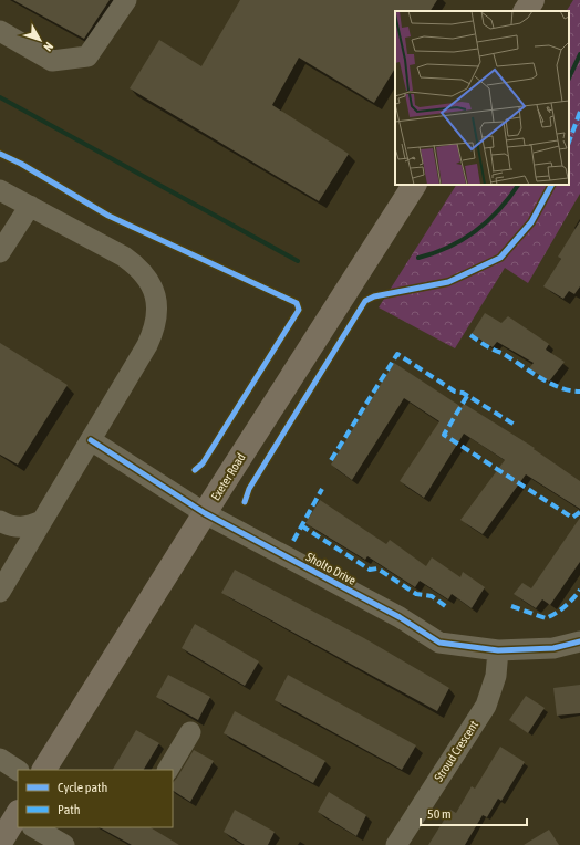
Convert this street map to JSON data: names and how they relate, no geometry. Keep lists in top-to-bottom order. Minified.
{"streets":{"main road":["Exeter Road"],"street":["Sholto Drive","Stroud Crescent"]},"crossings":[["Exeter Road","Sholto Drive"],["Sholto Drive","Stroud Crescent"]],"legend":["Cycle path","Path"],"scale_bar":"50 m","north":"bottom right"}
